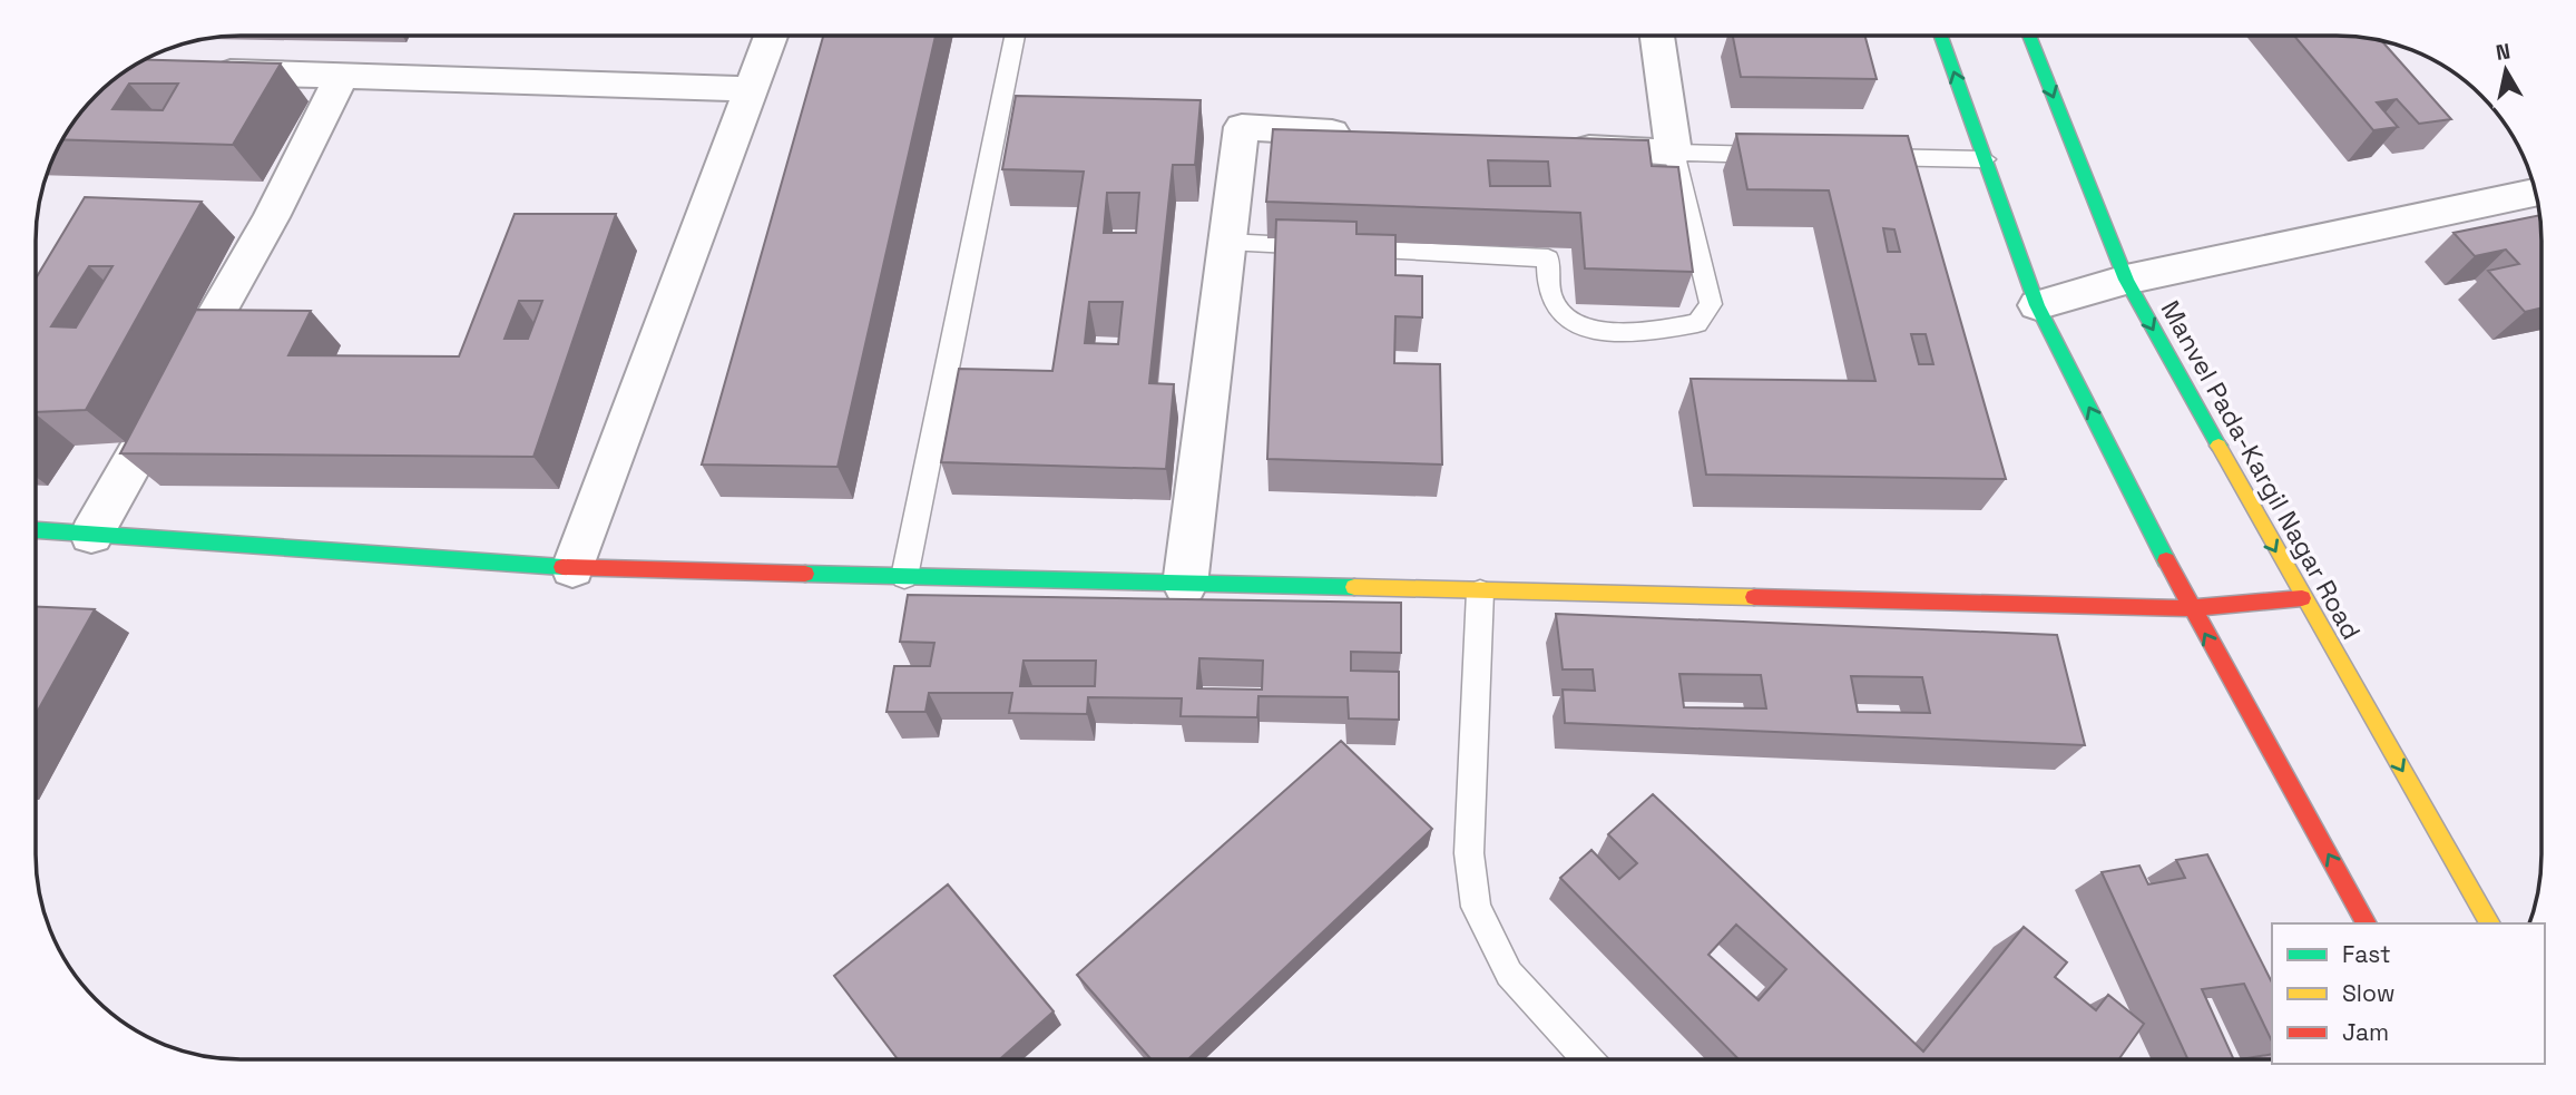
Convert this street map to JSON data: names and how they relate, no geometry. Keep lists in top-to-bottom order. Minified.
{"streets":{"street":["Manvel Pada-Kargil Nagar Road"]},"legend":["Fast","Slow","Jam"],"north":"top"}
